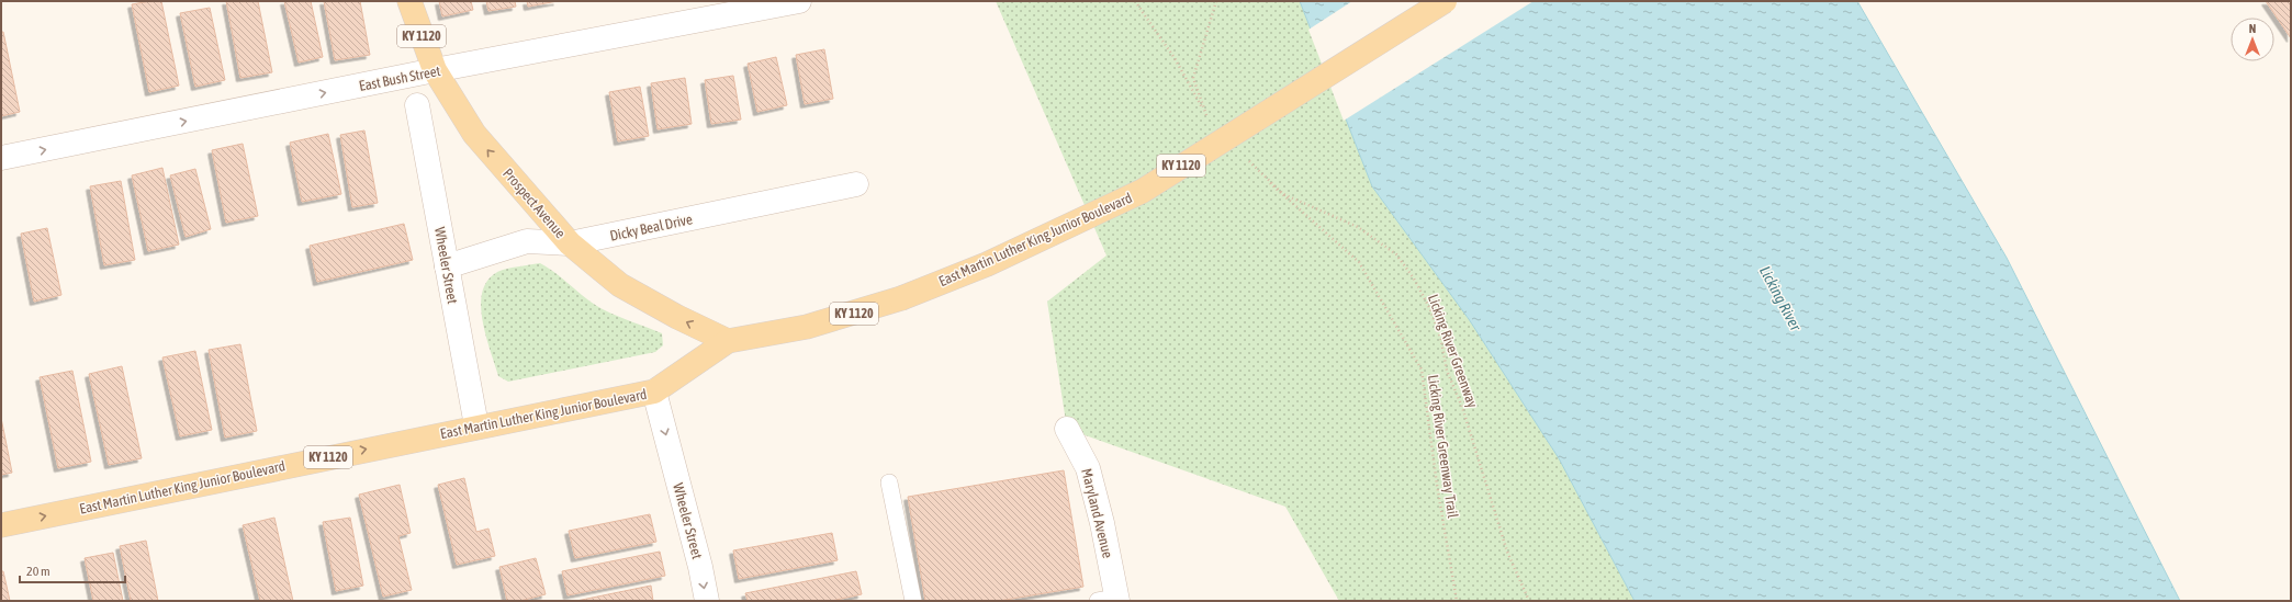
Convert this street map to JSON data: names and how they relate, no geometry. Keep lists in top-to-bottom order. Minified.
{"streets":{"main road":["KY 1120","Prospect Avenue","East Martin Luther King Junior Boulevard"],"street":["East Bush Street","Dicky Beal Drive","Wheeler Street","Maryland Avenue"],"path":["Licking River Greenway","Licking River Greenway Trail"]},"crossings":[["East Bush Street","Prospect Avenue"],["Prospect Avenue","Dicky Beal Drive"],["Prospect Avenue","East Martin Luther King Junior Boulevard"],["Dicky Beal Drive","Wheeler Street"],["East Martin Luther King Junior Boulevard","Wheeler Street"],["Licking River Greenway","Licking River Greenway Trail"]],"one_way":["East Bush Street","Prospect Avenue","Wheeler Street"],"water":["Licking River"],"scale_bar":"20 m","north":"top"}
